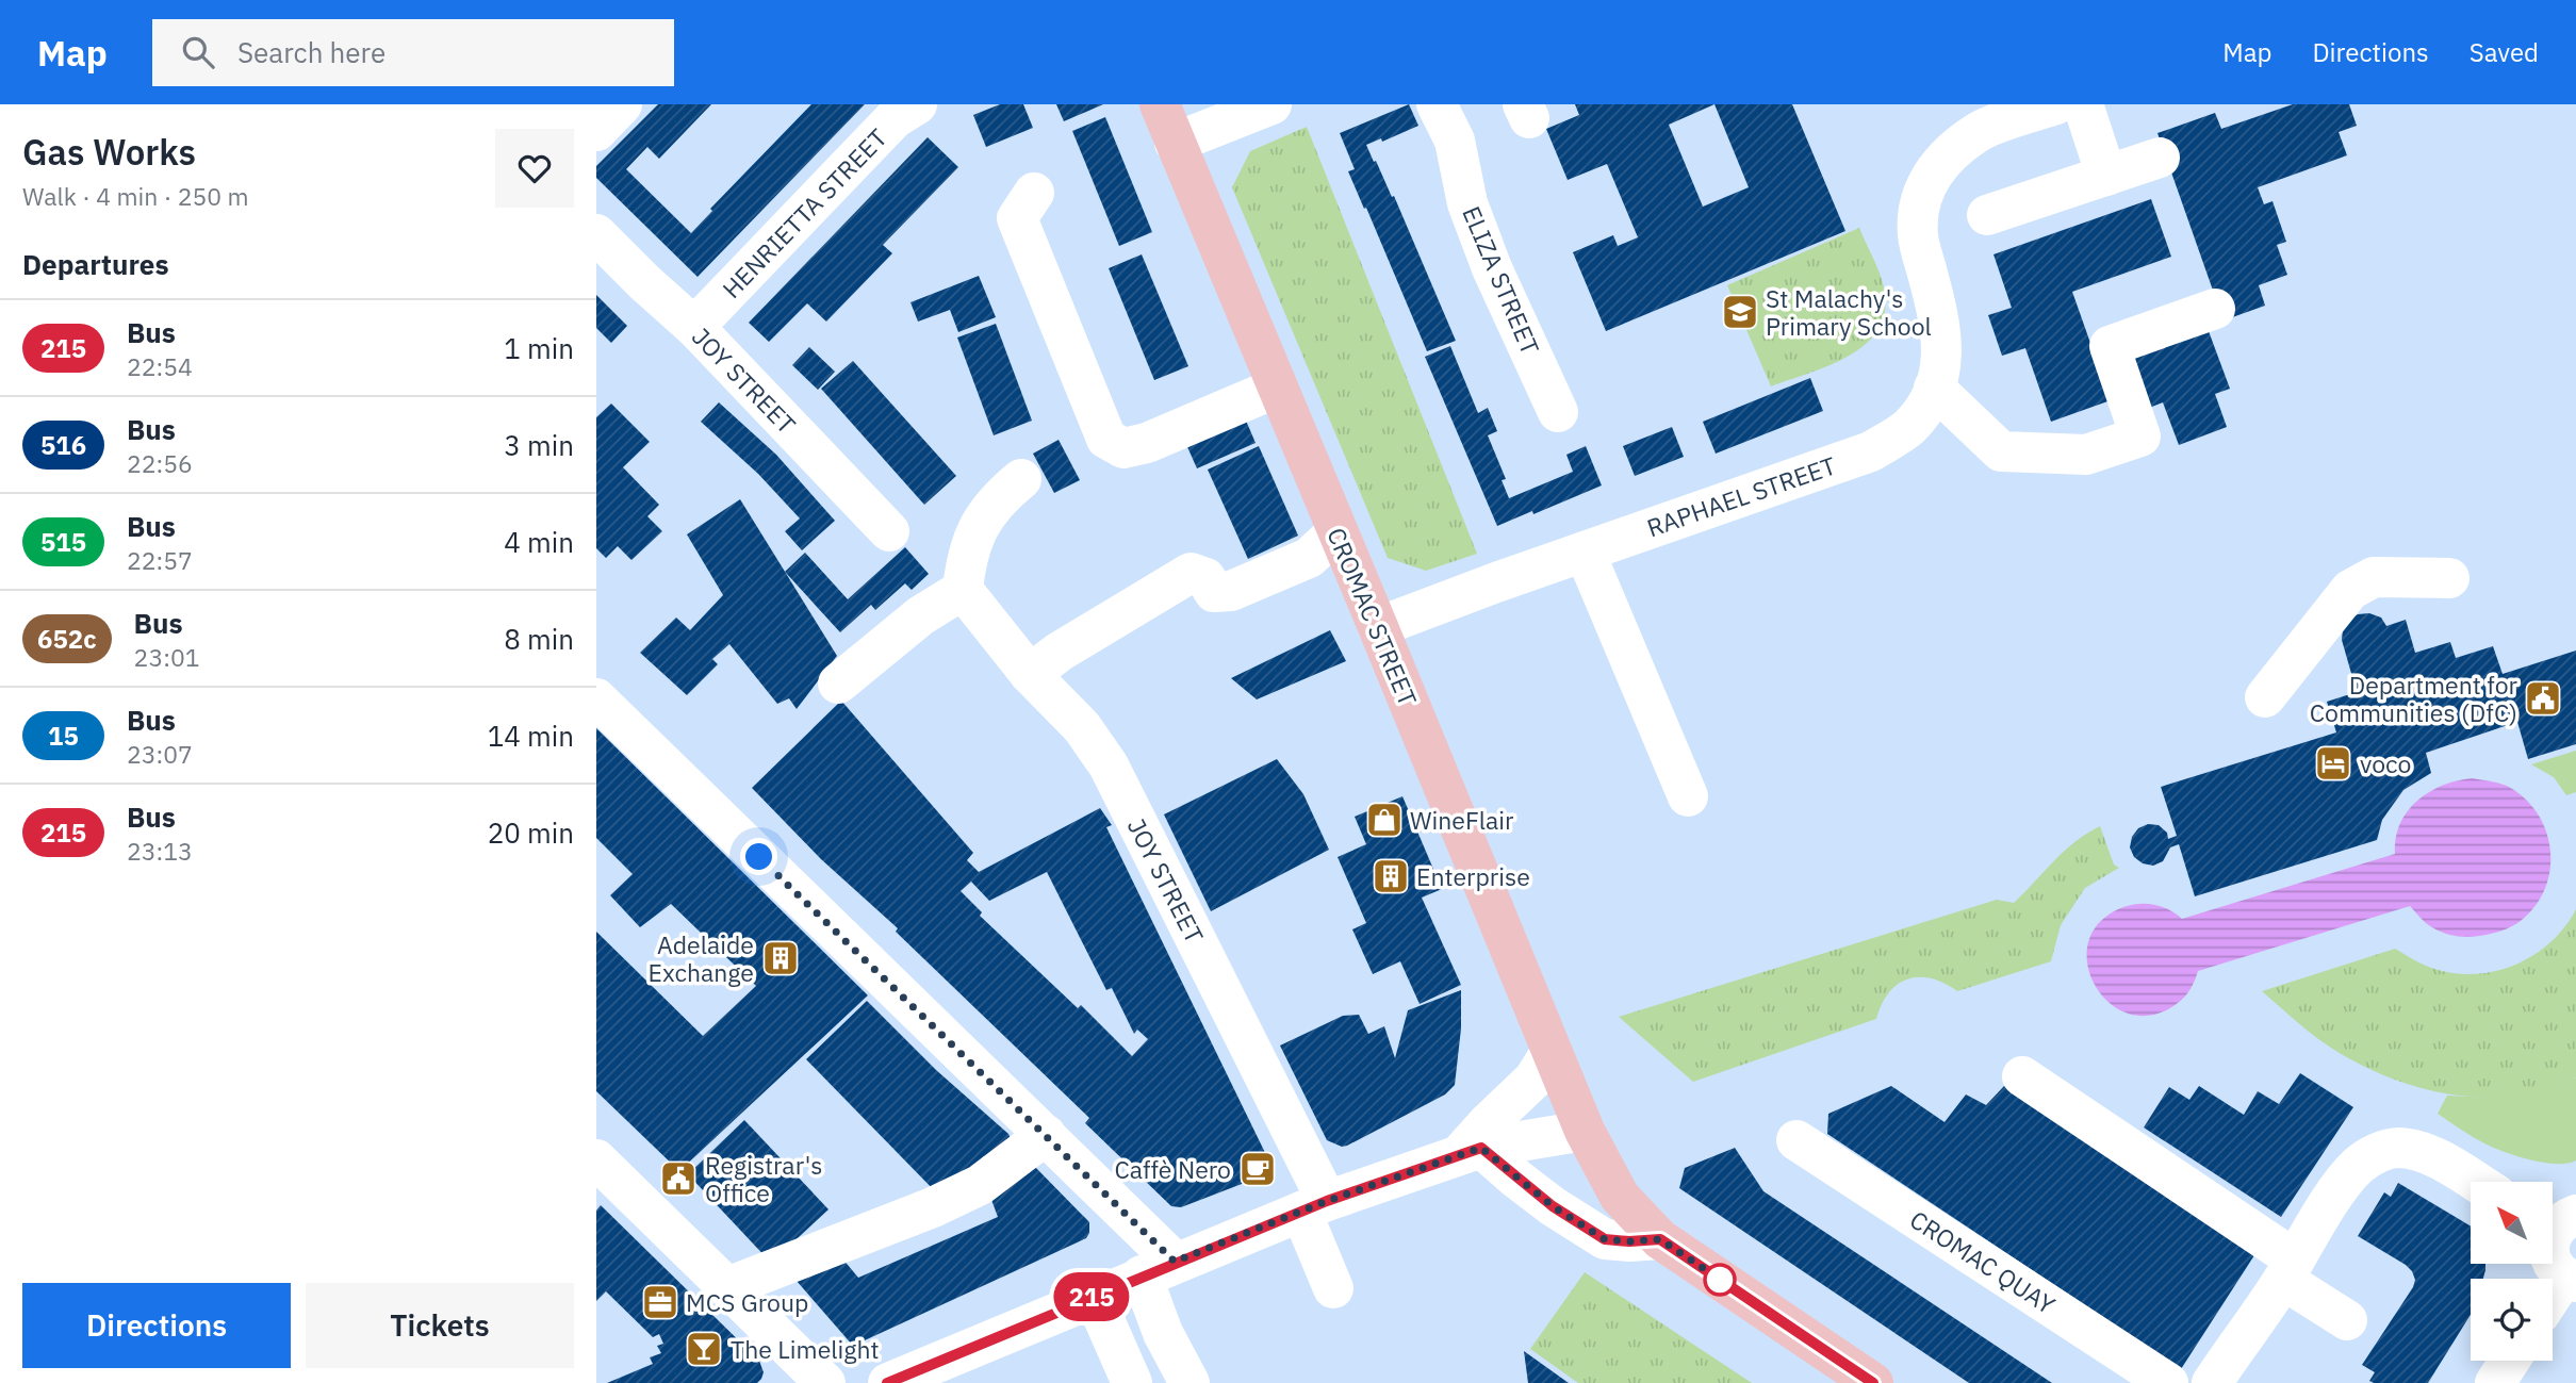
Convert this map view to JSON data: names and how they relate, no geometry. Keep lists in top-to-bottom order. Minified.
{"streets":{"main road":["CROMAC STREET"],"street":["HENRIETTA STREET","ELIZA STREET","JOY STREET","RAPHAEL STREET","CROMAC QUAY"]},"crossings":[["HENRIETTA STREET","JOY STREET"],["RAPHAEL STREET","CROMAC STREET"]],"places":{"school or university":["St Malachy's Primary School"],"public building":["Department for Communities (DfC)","Registrar's Office"],"hotel":["voco"],"shop":["WineFlair"],"building":["Enterprise","Adelaide Exchange"],"cafe":["Caffè Nero"],"office":["MCS Group"],"bar":["The Limelight"]},"lines":["bus line 215"],"north":"top left","page":{"header":"Map","search":"Search here","nav":["Map","Directions","Saved"],"heading":[["Gas Works","Walk · 4 min · 250 m"],"Departures"],"on_map":"215","list":[{"mark":"215","name":"Bus","note":"22:54","value":"1 min"},{"mark":"516","name":"Bus","note":"22:56","value":"3 min"},{"mark":"515","name":"Bus","note":"22:57","value":"4 min"},{"mark":"652c","name":"Bus","note":"23:01","value":"8 min"},{"mark":"15","name":"Bus","note":"23:07","value":"14 min"},{"mark":"215","name":"Bus","note":"23:13","value":"20 min"}],"buttons":["Directions","Tickets"]}}
